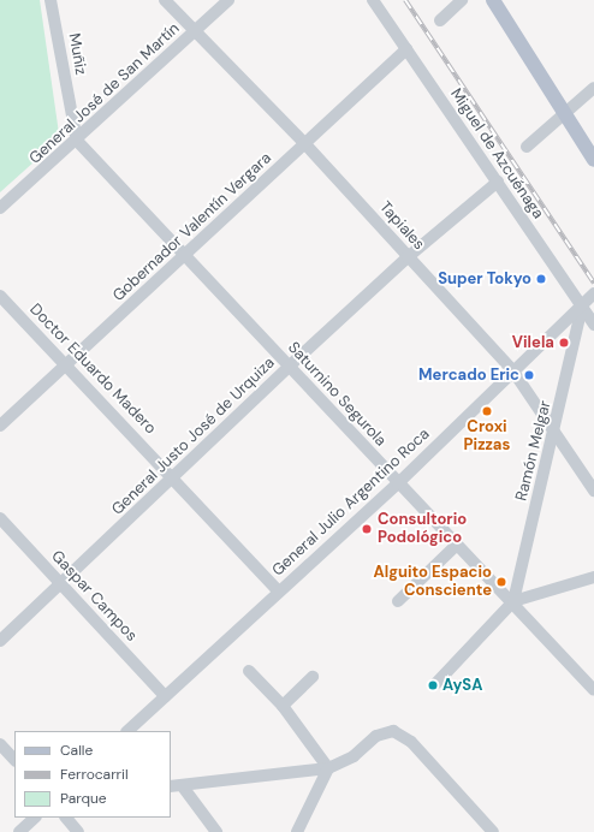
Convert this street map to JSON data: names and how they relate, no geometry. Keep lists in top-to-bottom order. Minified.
{"streets":{"street":["Muñiz","General José de San Martín","Miguel de Azcuénaga","Tapiales","Gobernador Valentín Vergara","Doctor Eduardo Madero","Saturnino Segurola","General Justo José de Urquiza","Ramón Melgar","General Julio Argentino Roca","Gaspar Campos"]},"crossings":[["Muñiz","General José de San Martín"],["Muñiz","Saturnino Segurola"],["General José de San Martín","Tapiales"],["General José de San Martín","Saturnino Segurola"],["Miguel de Azcuénaga","Gobernador Valentín Vergara"],["Miguel de Azcuénaga","General Justo José de Urquiza"],["Miguel de Azcuénaga","Ramón Melgar"],["Miguel de Azcuénaga","General Julio Argentino Roca"],["Tapiales","Gobernador Valentín Vergara"],["Tapiales","General Justo José de Urquiza"],["Tapiales","Ramón Melgar"],["Tapiales","General Julio Argentino Roca"],["Gobernador Valentín Vergara","Doctor Eduardo Madero"],["Gobernador Valentín Vergara","Saturnino Segurola"],["Doctor Eduardo Madero","General Justo José de Urquiza"],["Doctor Eduardo Madero","General Julio Argentino Roca"],["Saturnino Segurola","General Justo José de Urquiza"],["Saturnino Segurola","Ramón Melgar"],["Saturnino Segurola","General Julio Argentino Roca"],["General Justo José de Urquiza","Gaspar Campos"],["Ramón Melgar","General Julio Argentino Roca"],["General Julio Argentino Roca","Gaspar Campos"]],"places":["Super Tokyo","Vilela","Mercado Eric","Croxi Pizzas","Consultorio Podológico","Alguito Espacio Consciente","AySA"],"legend":["Calle","Ferrocarril","Parque"]}
